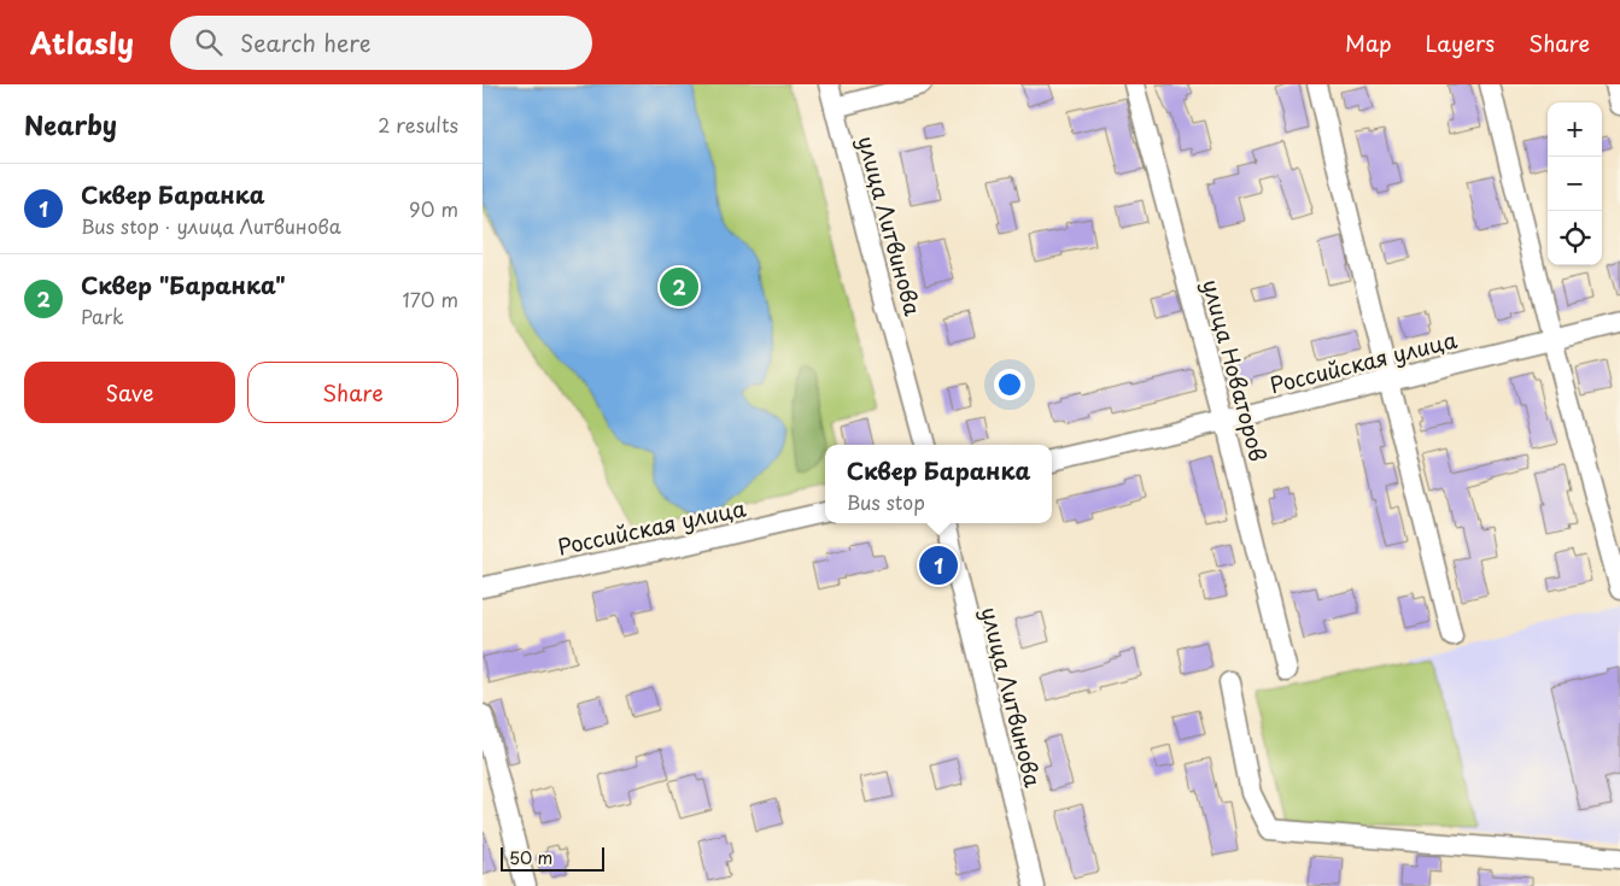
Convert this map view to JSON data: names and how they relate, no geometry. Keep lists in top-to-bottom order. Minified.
{"streets":{"street":["улица Литвинова","Российская улица","улица Новаторов"]},"crossings":[["Российская улица","улица Новаторов"]],"scale_bar":"50 m","page":{"header":"Atlasly","search":"Search here","nav":["Map","Layers","Share"],"heading":["Nearby","2 results"],"map_buttons":["+","−"],"list":[{"mark":"1","name":"Сквер Баранка","note":"Bus stop · улица Литвинова","value":"90 m"},{"mark":"2","name":"Сквер \"Баранка\"","note":"Park","value":"170 m"}],"pins":["2","1"],"buttons":["Save","Share"],"popup":["Сквер Баранка","Bus stop"],"scale":"50 m"}}
